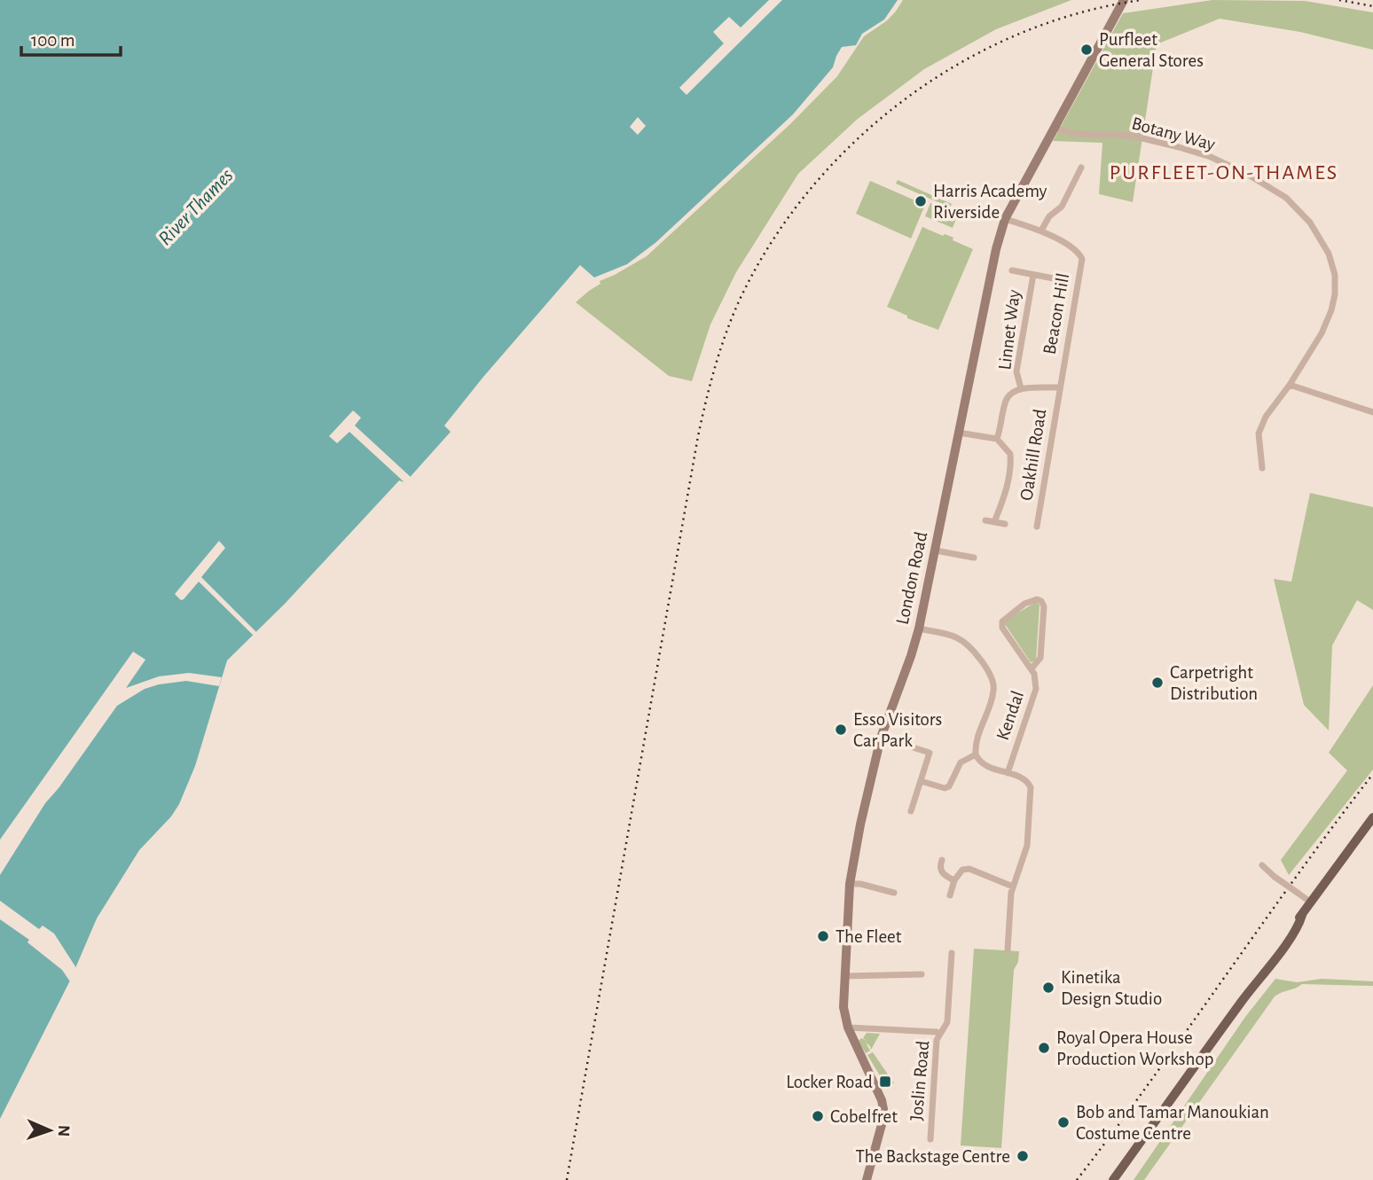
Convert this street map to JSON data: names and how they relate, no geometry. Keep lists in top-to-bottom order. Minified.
{"streets":{"street":["Botany Way","Beacon Hill","Linnet Way","Oakhill Road","London Road","Kendal","Joslin Road"]},"crossings":[["Botany Way","London Road"],["Beacon Hill","Linnet Way"],["Beacon Hill","Oakhill Road"],["Beacon Hill","London Road"],["Linnet Way","Oakhill Road"]],"districts":["PURFLEET-ON-THAMES"],"water":["River Thames"],"places":{"other":["Purfleet General Stores","Harris Academy Riverside","Carpetright Distribution","Esso Visitors Car Park","The Fleet","Kinetika Design Studio","Royal Opera House Production Workshop","Cobelfret","Bob and Tamar Manoukian Costume Centre","The Backstage Centre"],"transit":["Locker Road"]},"scale_bar":"100 m","north":"right"}
